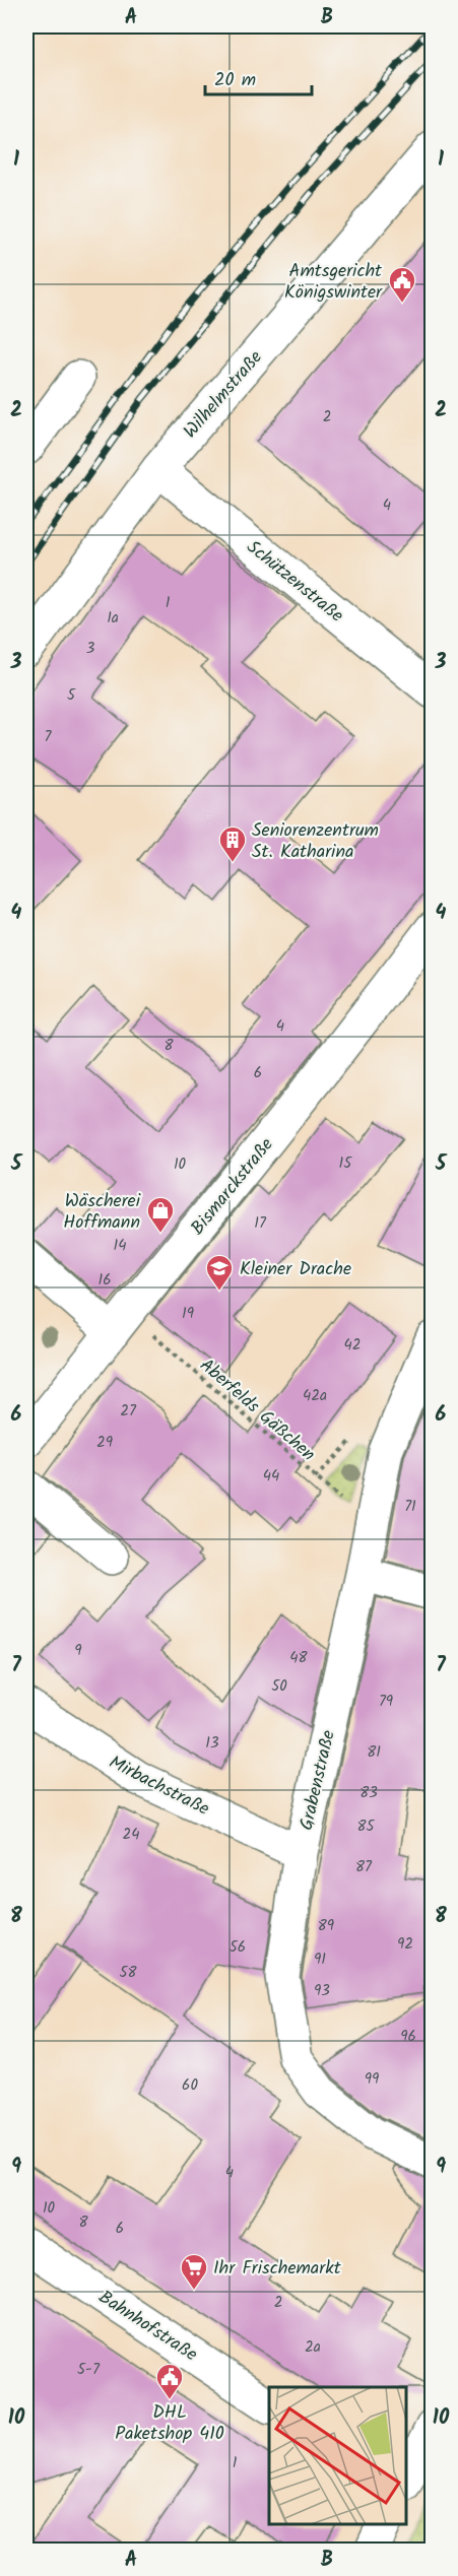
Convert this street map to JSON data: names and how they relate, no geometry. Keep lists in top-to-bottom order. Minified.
{"streets":{"street":["Wilhelmstraße","Schützenstraße","Bismarckstraße","Grabenstraße","Mirbachstraße","Bahnhofstraße"],"path":["Aberfelds Gäßchen"]},"crossings":[["Wilhelmstraße","Schützenstraße"],["Bismarckstraße","Aberfelds Gäßchen"],["Aberfelds Gäßchen","Grabenstraße"],["Grabenstraße","Mirbachstraße"]],"places":{"public building":["Amtsgericht Königswinter","DHL Paketshop 410"],"building":["Seniorenzentrum St. Katharina"],"shop":["Wäscherei Hoffmann"],"school or university":["Kleiner Drache"],"supermarket":["Ihr Frischemarkt"]},"house_numbers":["2","4","1","1a","3","5","7","4","8","6","15","10","17","14","16","19","42","42a","27","29","44","71","9","48","50","79","13","81","83","85","24","87","89","92","56","91","58","93","96","99","60","4","10","8","6","2","2a","5-7","1"],"scale_bar":"20 m","grid":{"columns":["A","B"],"rows":["1","2","3","4","5","6","7","8","9","10"]}}
